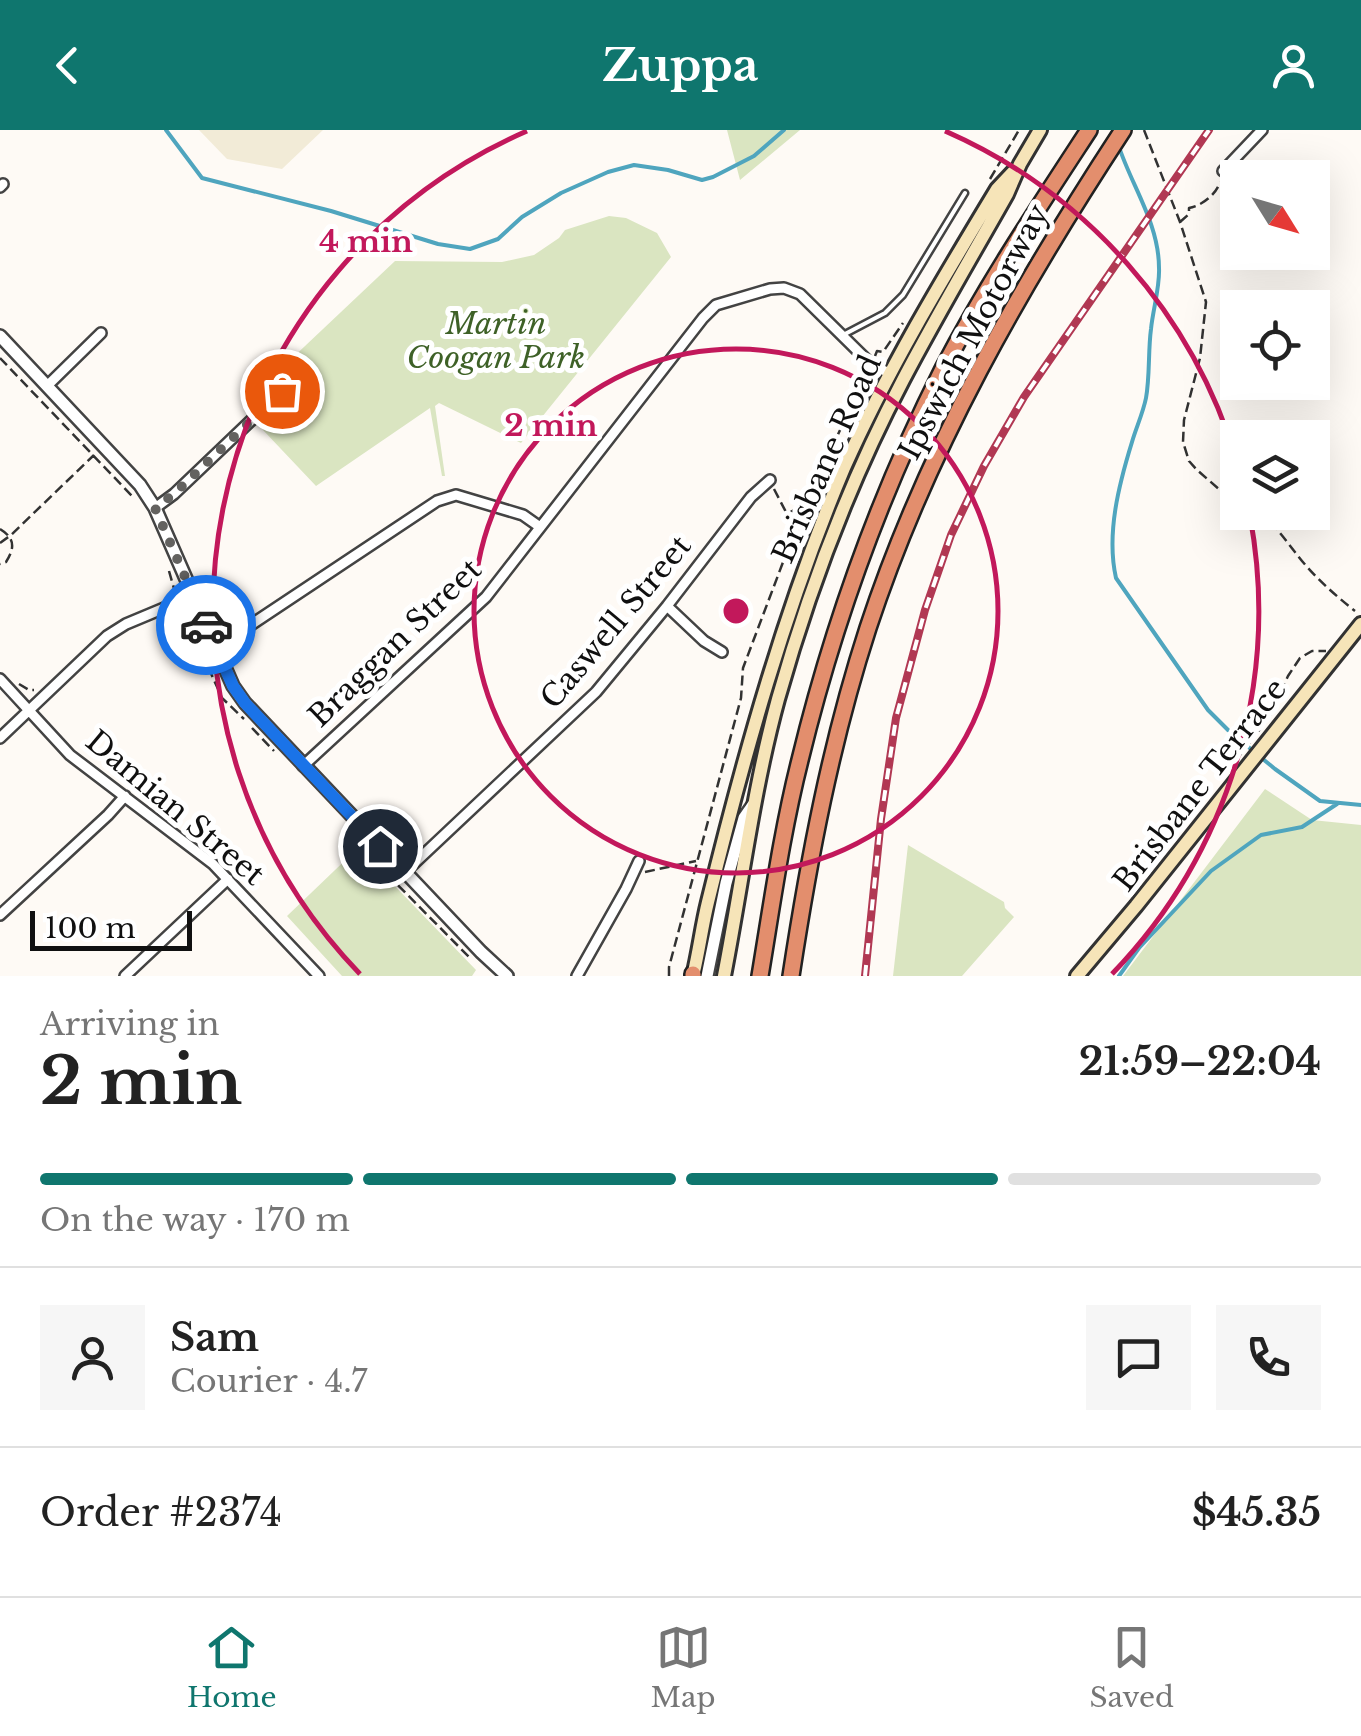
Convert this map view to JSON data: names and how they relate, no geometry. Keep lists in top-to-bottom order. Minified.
{"streets":{"highway":["Ipswich Motorway"],"main road":["Brisbane Road","Brisbane Terrace"],"street":["Caswell Street","Braggan Street","Damian Street"]},"crossings":[["Brisbane Road","Braggan Street"]],"parks":["Martin Coogan Park"],"scale_bar":"100 m","north":"bottom right","page":{"header":"Zuppa","scale":"100 m","heading":["2 min","Arriving in","21:59–22:04"],"panel":["Sam","Courier · 4.7","Order #2374","$45.35"],"bar":"On the way · 170 m","tabs":["Home","Map","Saved"]},"rings":["4 min","2 min"]}
